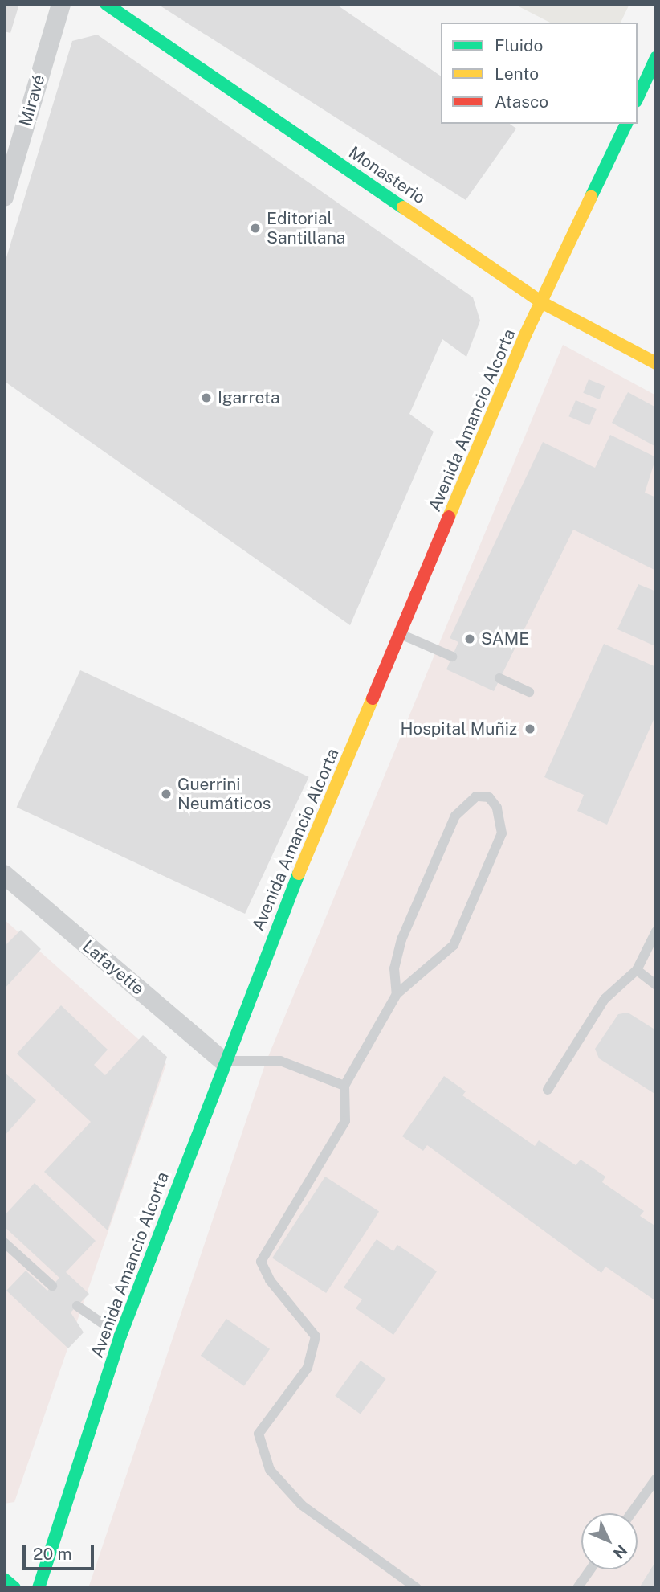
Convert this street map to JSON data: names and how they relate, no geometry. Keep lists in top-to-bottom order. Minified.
{"streets":{"main road":["Monasterio","Avenida Amancio Alcorta"],"street":["Miravé","Lafayette"]},"crossings":[["Monasterio","Avenida Amancio Alcorta"],["Avenida Amancio Alcorta","Lafayette"]],"places":["Editorial Santillana","Igarreta","SAME","Hospital Muñiz","Guerrini Neumáticos"],"legend":["Fluido","Lento","Atasco"],"scale_bar":"20 m","north":"bottom right"}
